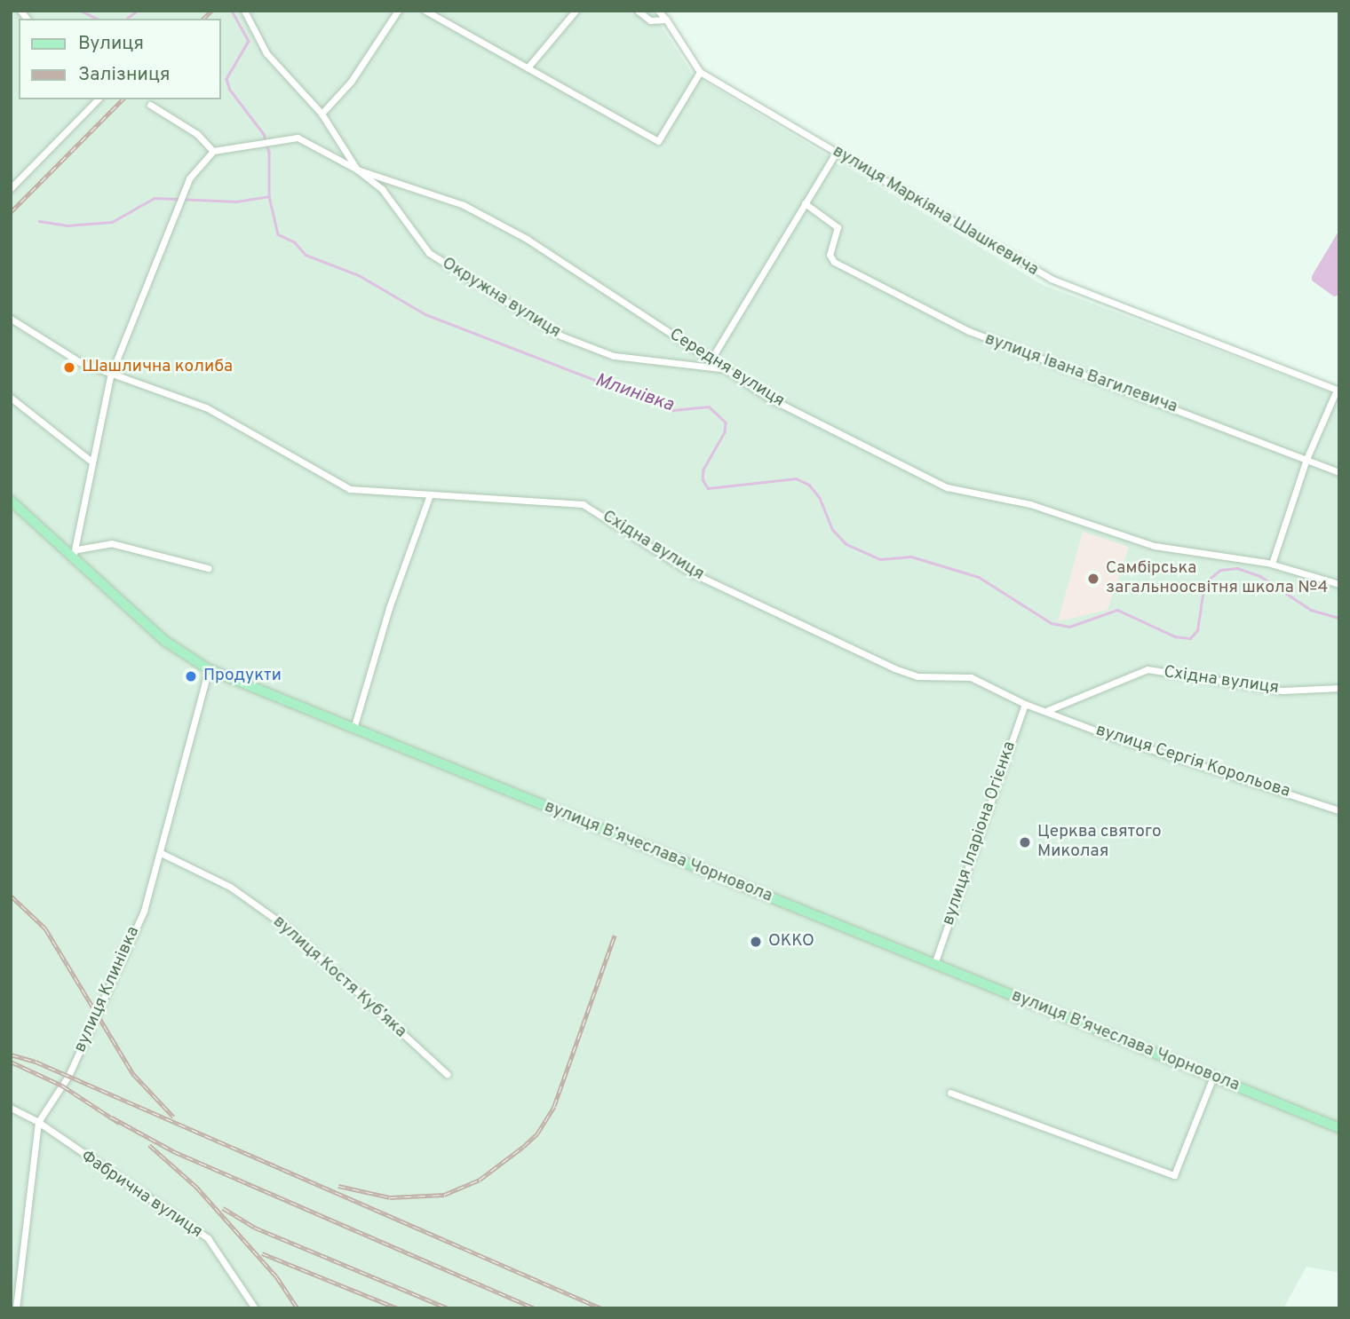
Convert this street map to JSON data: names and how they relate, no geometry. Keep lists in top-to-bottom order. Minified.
{"streets":{"main road":["вулиця Вʼячеслава Чорновола"],"street":["вулиця Маркіяна Шашкевича","Окружна вулиця","Середня вулиця","вулиця Івана Вагилевича","Східна вулиця","вулиця Сергія Корольова","вулиця Іларіона Огієнка","вулиця Костя Кубʼяка","вулиця Клинівка","Фабрична вулиця"]},"crossings":[["Окружна вулиця","Середня вулиця"],["Східна вулиця","вулиця Сергія Корольова"],["Східна вулиця","вулиця Іларіона Огієнка"],["вулиця Іларіона Огієнка","вулиця Вʼячеслава Чорновола"],["вулиця Вʼячеслава Чорновола","вулиця Клинівка"],["вулиця Костя Кубʼяка","вулиця Клинівка"],["вулиця Клинівка","Фабрична вулиця"]],"water":["Млинівка"],"places":["Шашлична колиба","Самбірська загальноосвітня школа №4","Продукти","Церква святого Миколая","OKKO"],"legend":["Вулиця","Залізниця"]}
